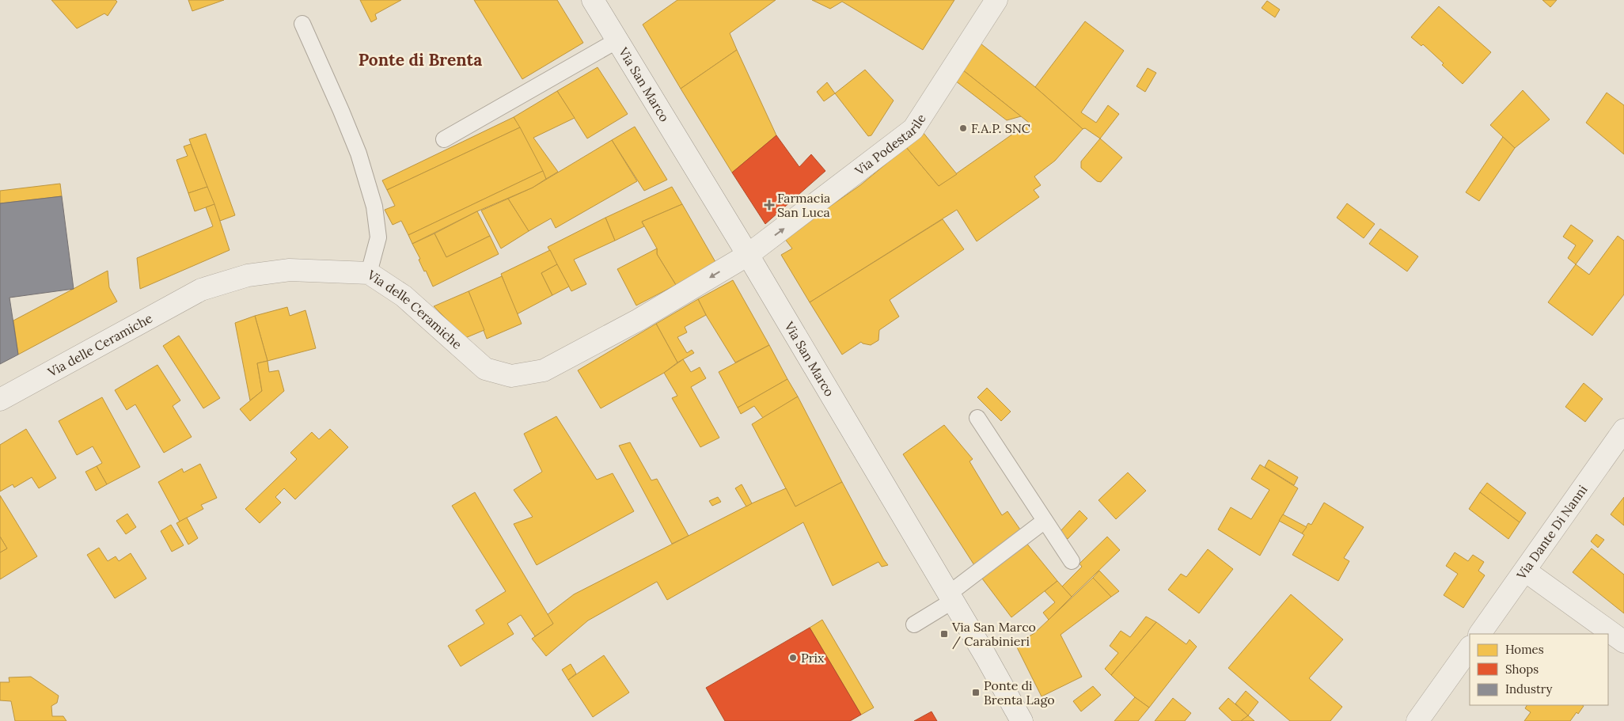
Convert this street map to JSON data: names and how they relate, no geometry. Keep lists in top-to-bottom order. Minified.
{"streets":{"street":["Via San Marco","Via Podestarile","Via delle Ceramiche","Via Dante Di Nanni"]},"crossings":[["Via San Marco","Via Podestarile"],["Via San Marco","Via delle Ceramiche"],["Via Podestarile","Via delle Ceramiche"]],"one_way":["Via Podestarile","Via delle Ceramiche"],"districts":["Ponte di Brenta"],"places":{"other":["F.A.P. SNC","Prix"],"health":["Farmacia San Luca"],"transit":["Via San Marco / Carabinieri","Ponte di Brenta Lago"]},"legend":["Homes","Shops","Industry"]}
